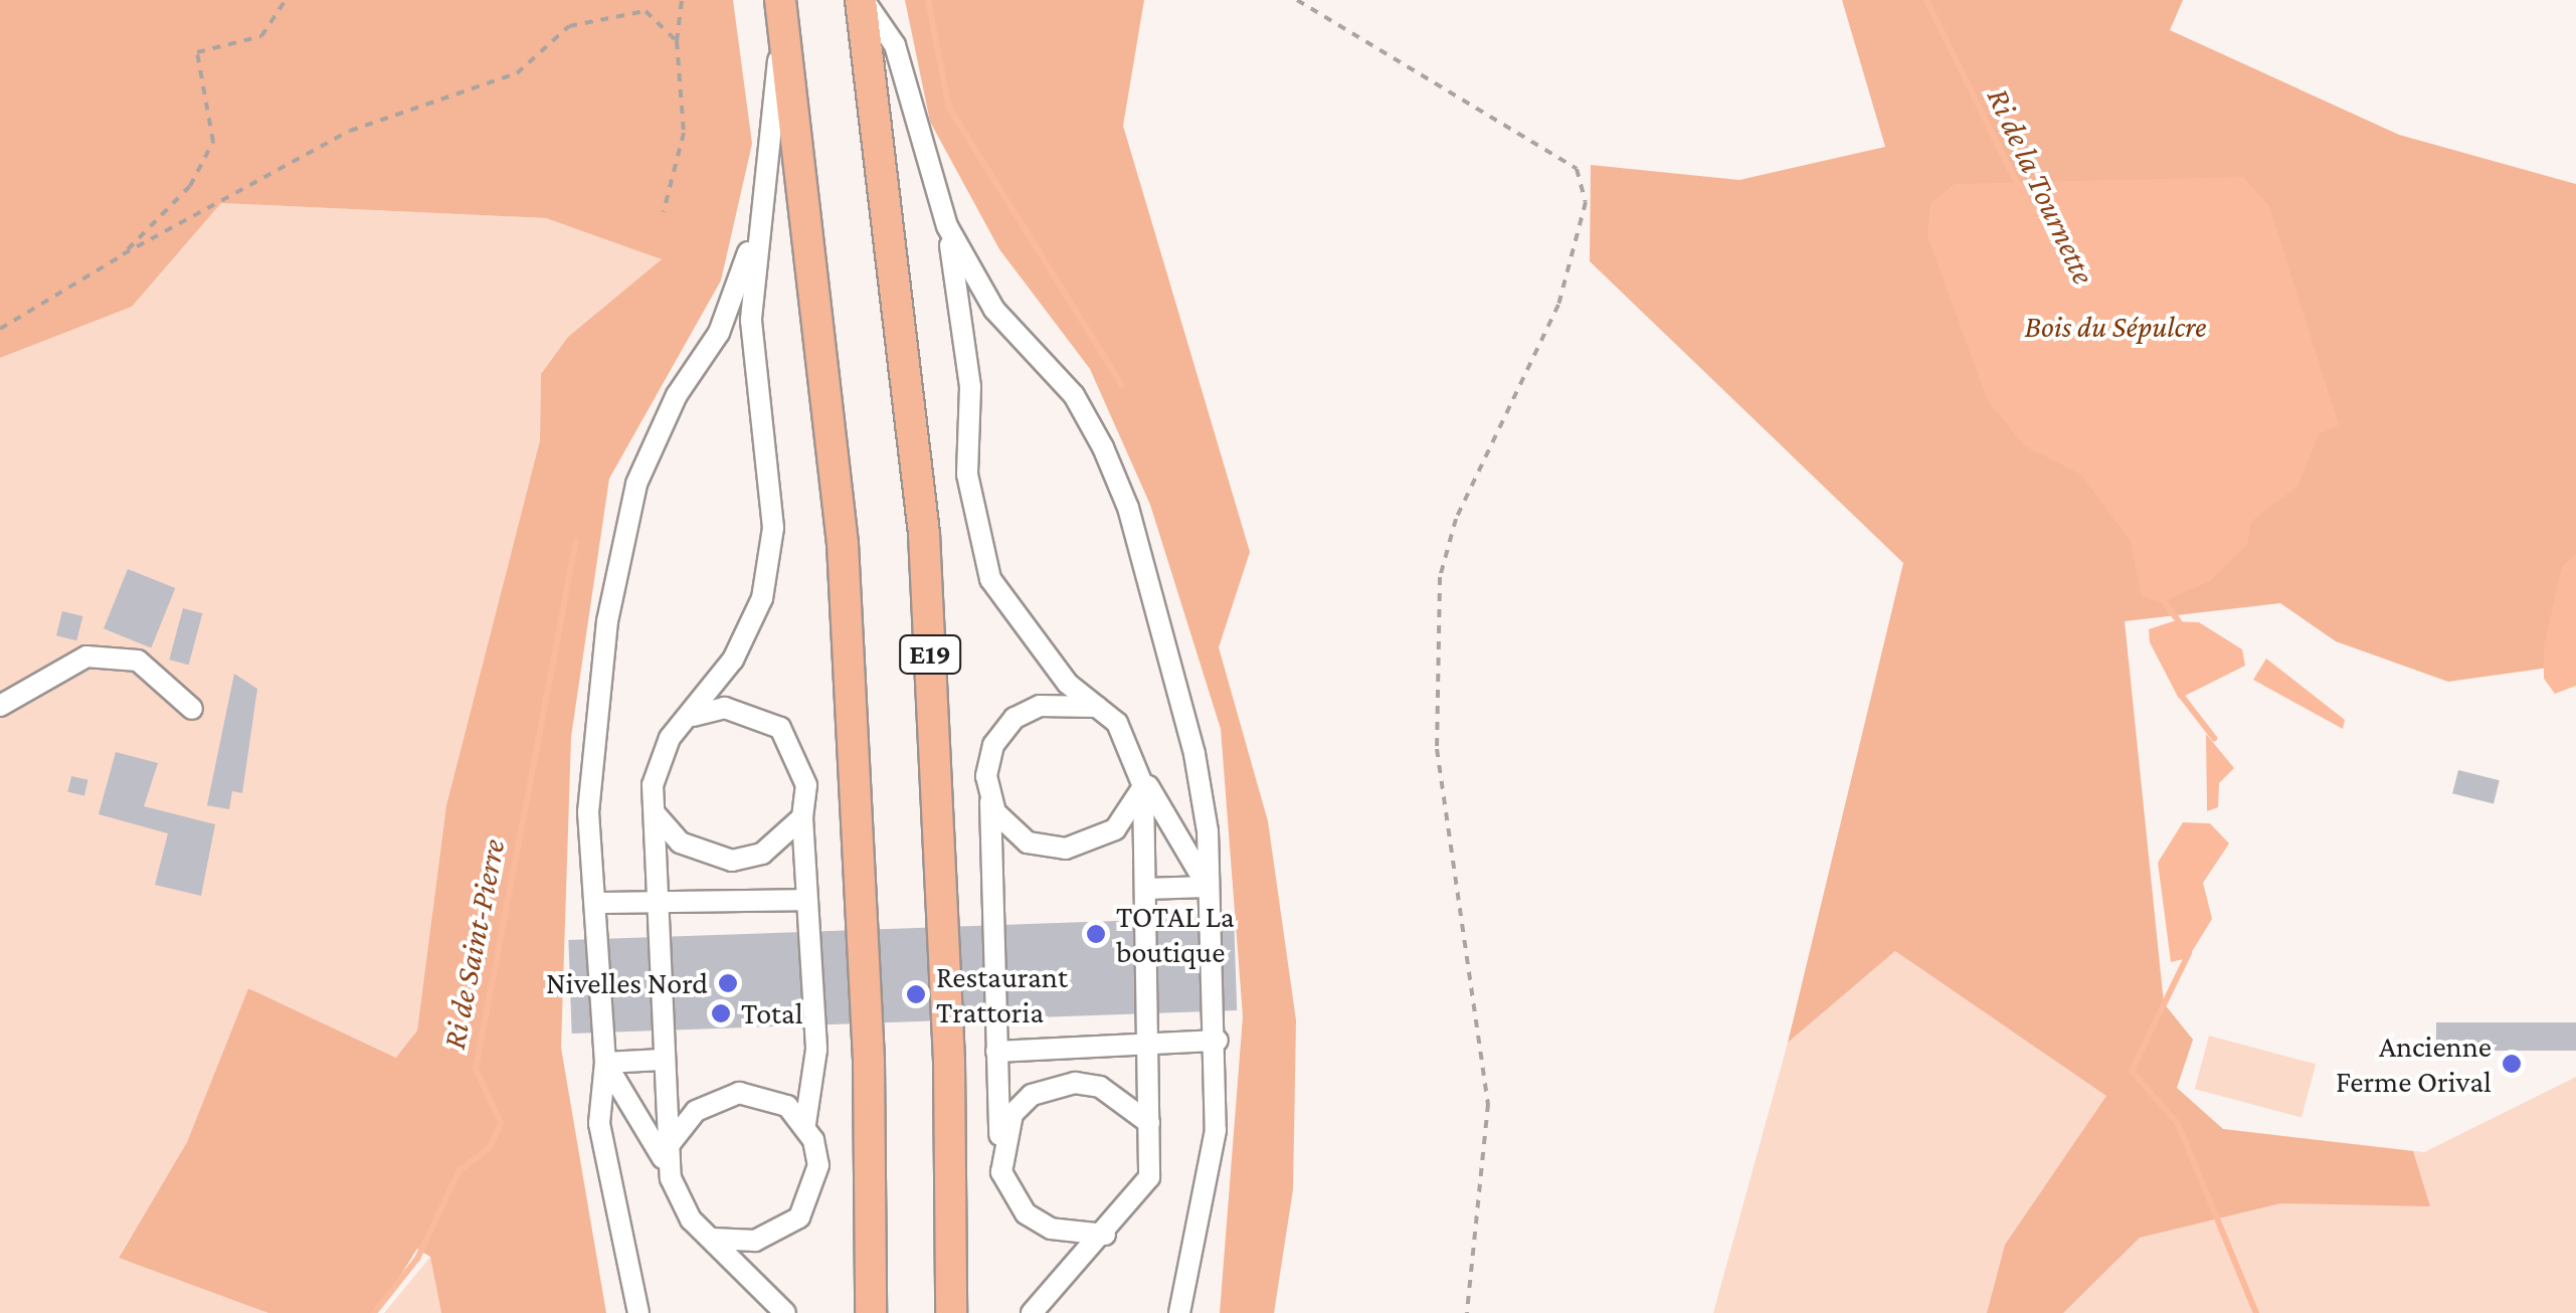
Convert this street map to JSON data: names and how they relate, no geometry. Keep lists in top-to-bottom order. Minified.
{"streets":{"highway":["E19"]},"water":["Ri de la Tournette","Ri de Saint-Pierre"],"parks":["Bois du Sépulcre"],"places":["TOTAL La boutique","Nivelles Nord","Restaurant Trattoria","Total","Ancienne Ferme Orival"]}
